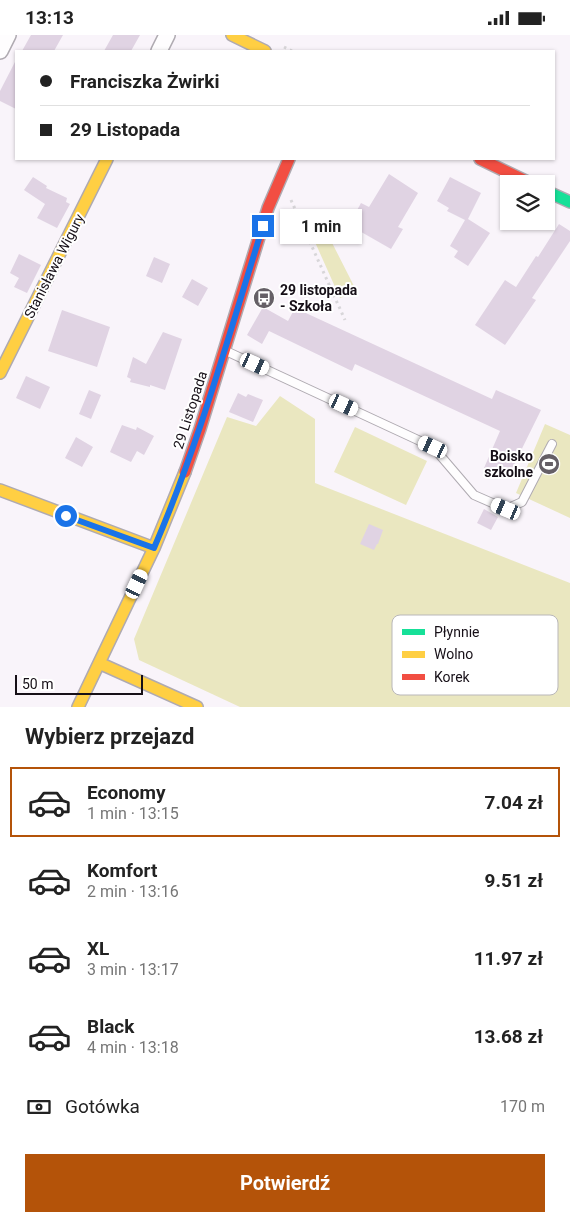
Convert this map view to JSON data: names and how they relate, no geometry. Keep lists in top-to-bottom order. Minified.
{"streets":{"street":["Stanisława Wigury","29 Listopada"]},"places":{"bus stop":["29 listopada - Szkoła"],"sports":["Boisko szkolne"]},"legend":["Płynnie","Wolno","Korek"],"scale_bar":"50 m","page":{"status":"13:13","banner":["Franciszka Żwirki","29 Listopada"],"bubble":"1 min","scale":"50 m","heading":"Wybierz przejazd","list":[{"name":"Economy","note":"1 min · 13:15","value":"7.04 zł"},{"name":"Komfort","note":"2 min · 13:16","value":"9.51 zł"},{"name":"XL","note":"3 min · 13:17","value":"11.97 zł"},{"name":"Black","note":"4 min · 13:18","value":"13.68 zł"}],"pay":["Gotówka","170 m"],"buttons":"Potwierdź"}}
